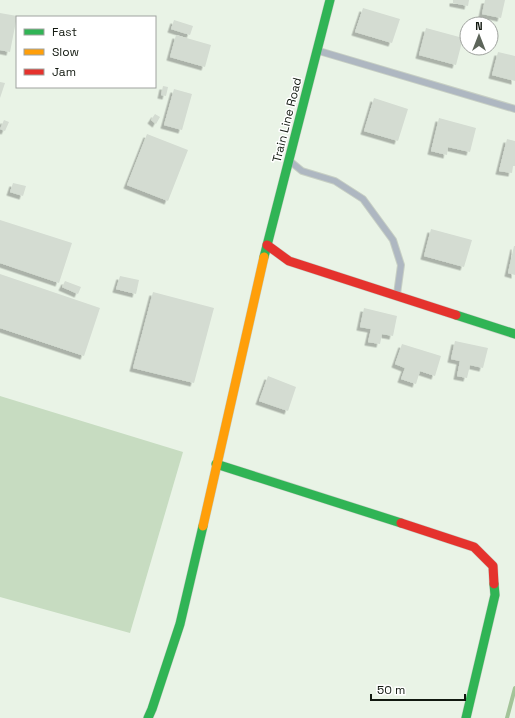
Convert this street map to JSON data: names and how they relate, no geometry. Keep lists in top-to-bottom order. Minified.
{"streets":{"street":["Train Line Road"]},"legend":["Fast","Slow","Jam"],"scale_bar":"50 m","north":"top"}
